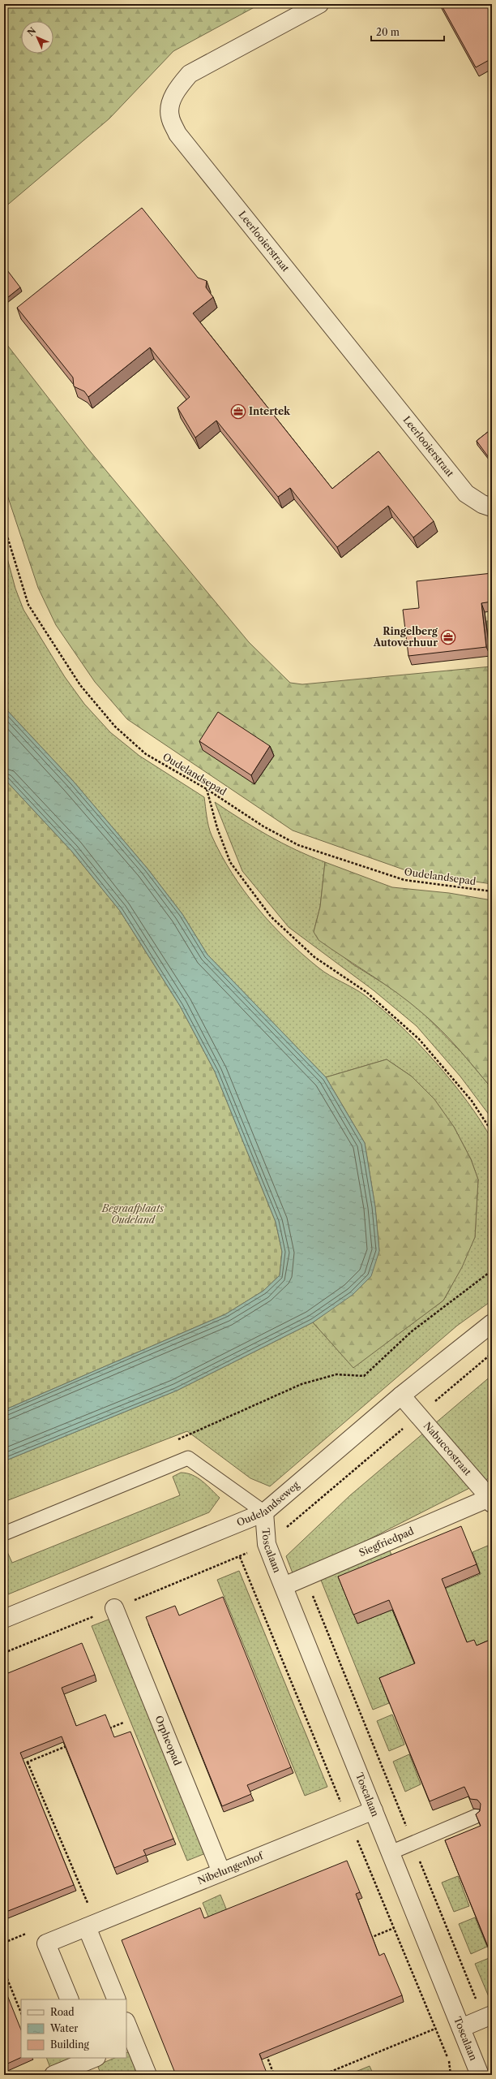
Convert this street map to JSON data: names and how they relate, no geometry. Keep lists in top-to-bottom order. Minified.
{"streets":{"street":["Leerlooierstraat","Nabuccostraat","Oudelandseweg","Siegfriedpad","Toscalaan","Orpheopad","Nibelungenhof"],"path":["Oudelandsepad"]},"crossings":[["Nabuccostraat","Oudelandseweg"],["Nabuccostraat","Siegfriedpad"],["Oudelandseweg","Toscalaan"],["Siegfriedpad","Toscalaan"],["Toscalaan","Nibelungenhof"],["Orpheopad","Nibelungenhof"]],"parks":["Begraafplaats Oudeland"],"places":{"office":["Intertek","Ringelberg Autoverhuur"]},"legend":["Road","Water","Building"],"scale_bar":"20 m","north":"top left"}
